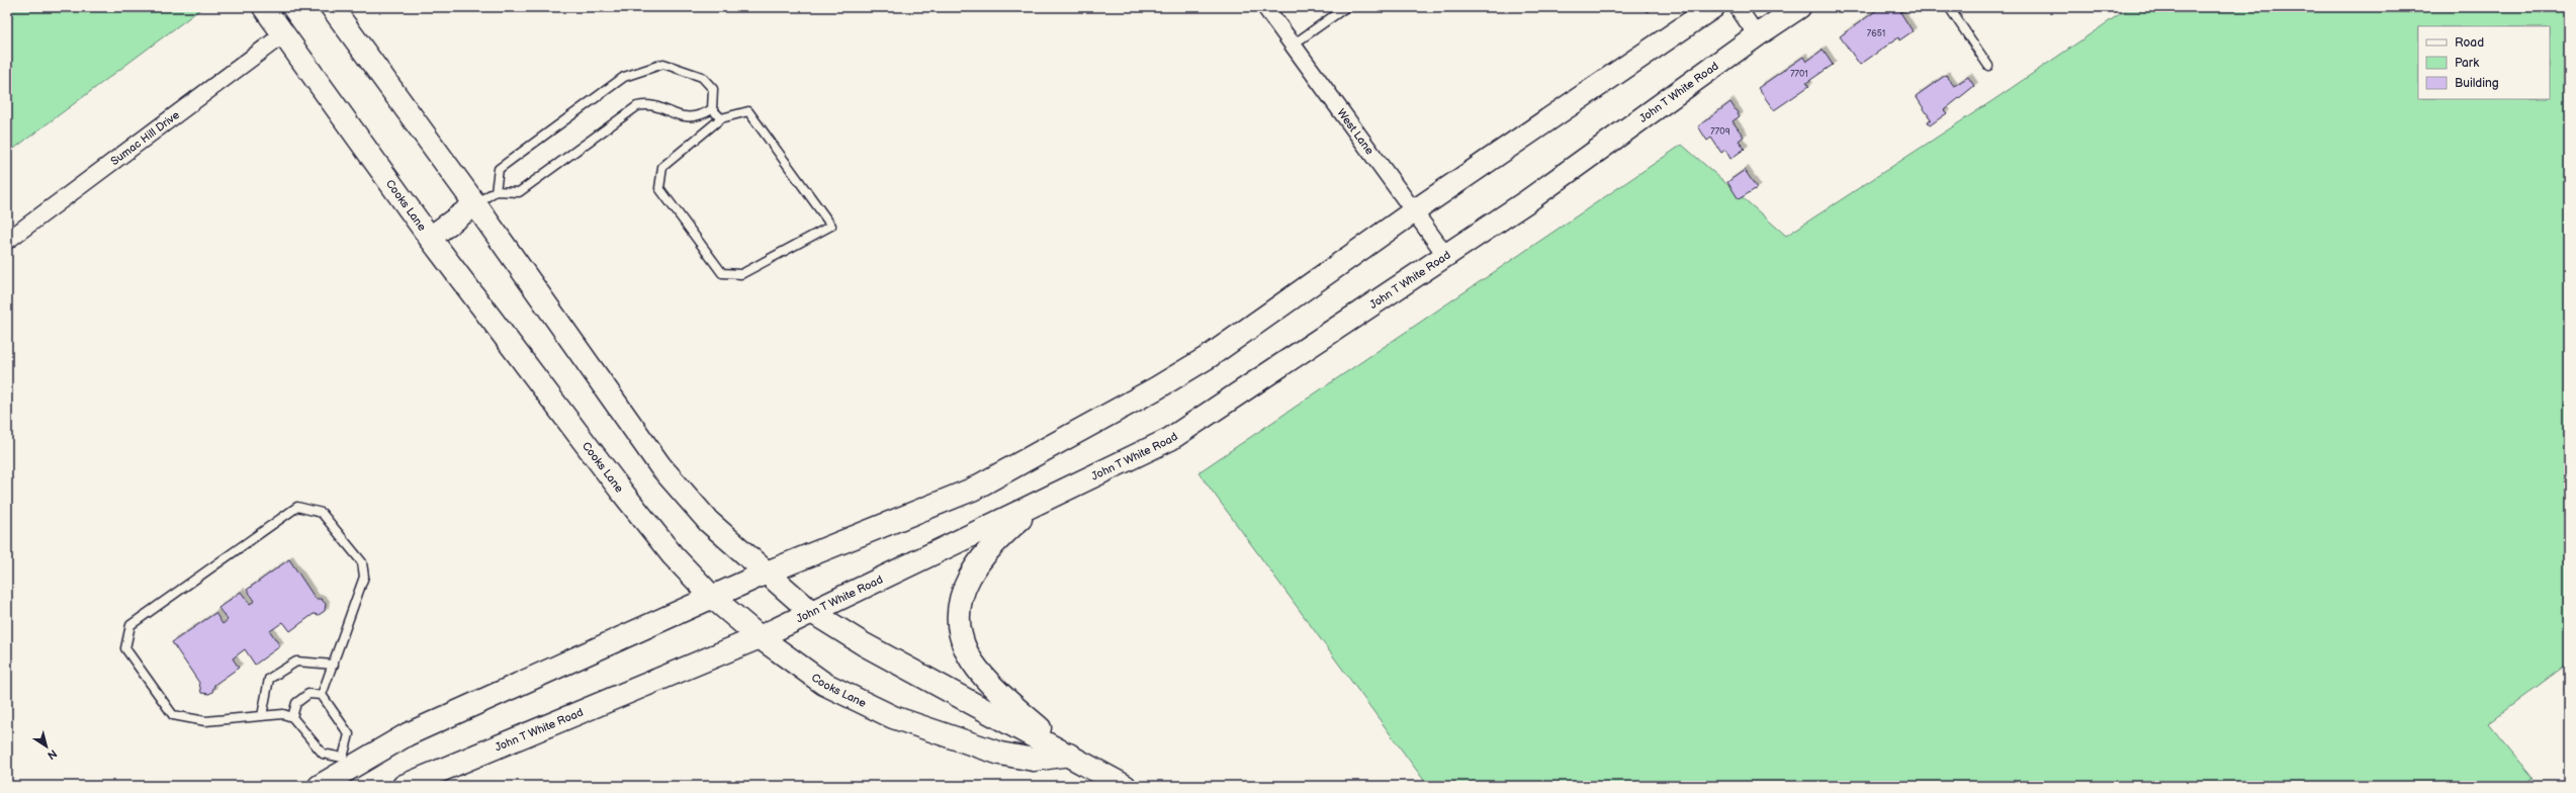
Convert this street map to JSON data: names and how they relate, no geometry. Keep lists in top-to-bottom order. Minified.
{"streets":{"main road":["John T White Road","Cooks Lane"],"street":["West Lane","Sumac Hill Drive"]},"crossings":[["John T White Road","West Lane"],["John T White Road","Cooks Lane"],["Sumac Hill Drive","Cooks Lane"]],"house_numbers":["7651","7701","7709"],"legend":["Road","Park","Building"],"north":"bottom right"}
